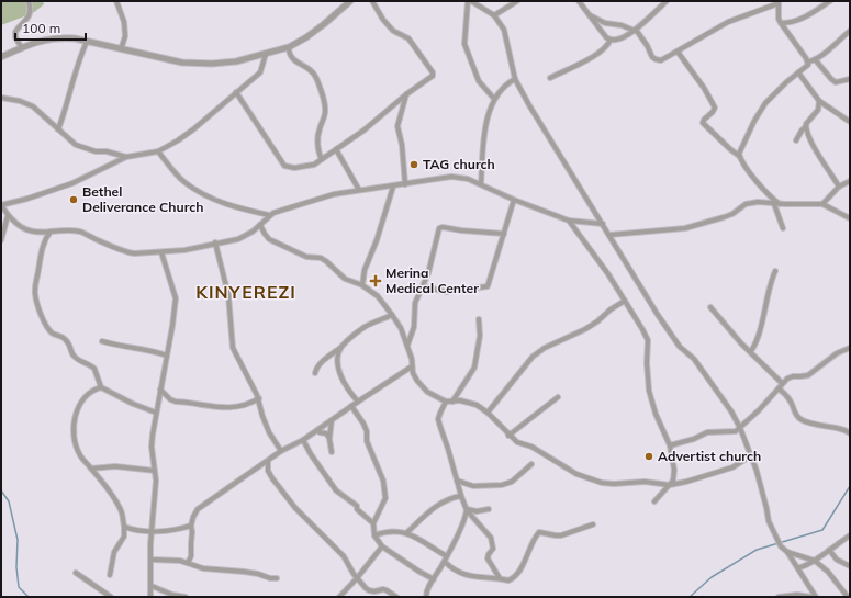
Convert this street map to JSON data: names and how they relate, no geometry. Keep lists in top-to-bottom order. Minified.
{"districts":["KINYEREZI"],"places":{"other":["TAG church","Bethel Deliverance Church","Advertist church"],"health":["Merina Medical Center"]},"scale_bar":"100 m"}
